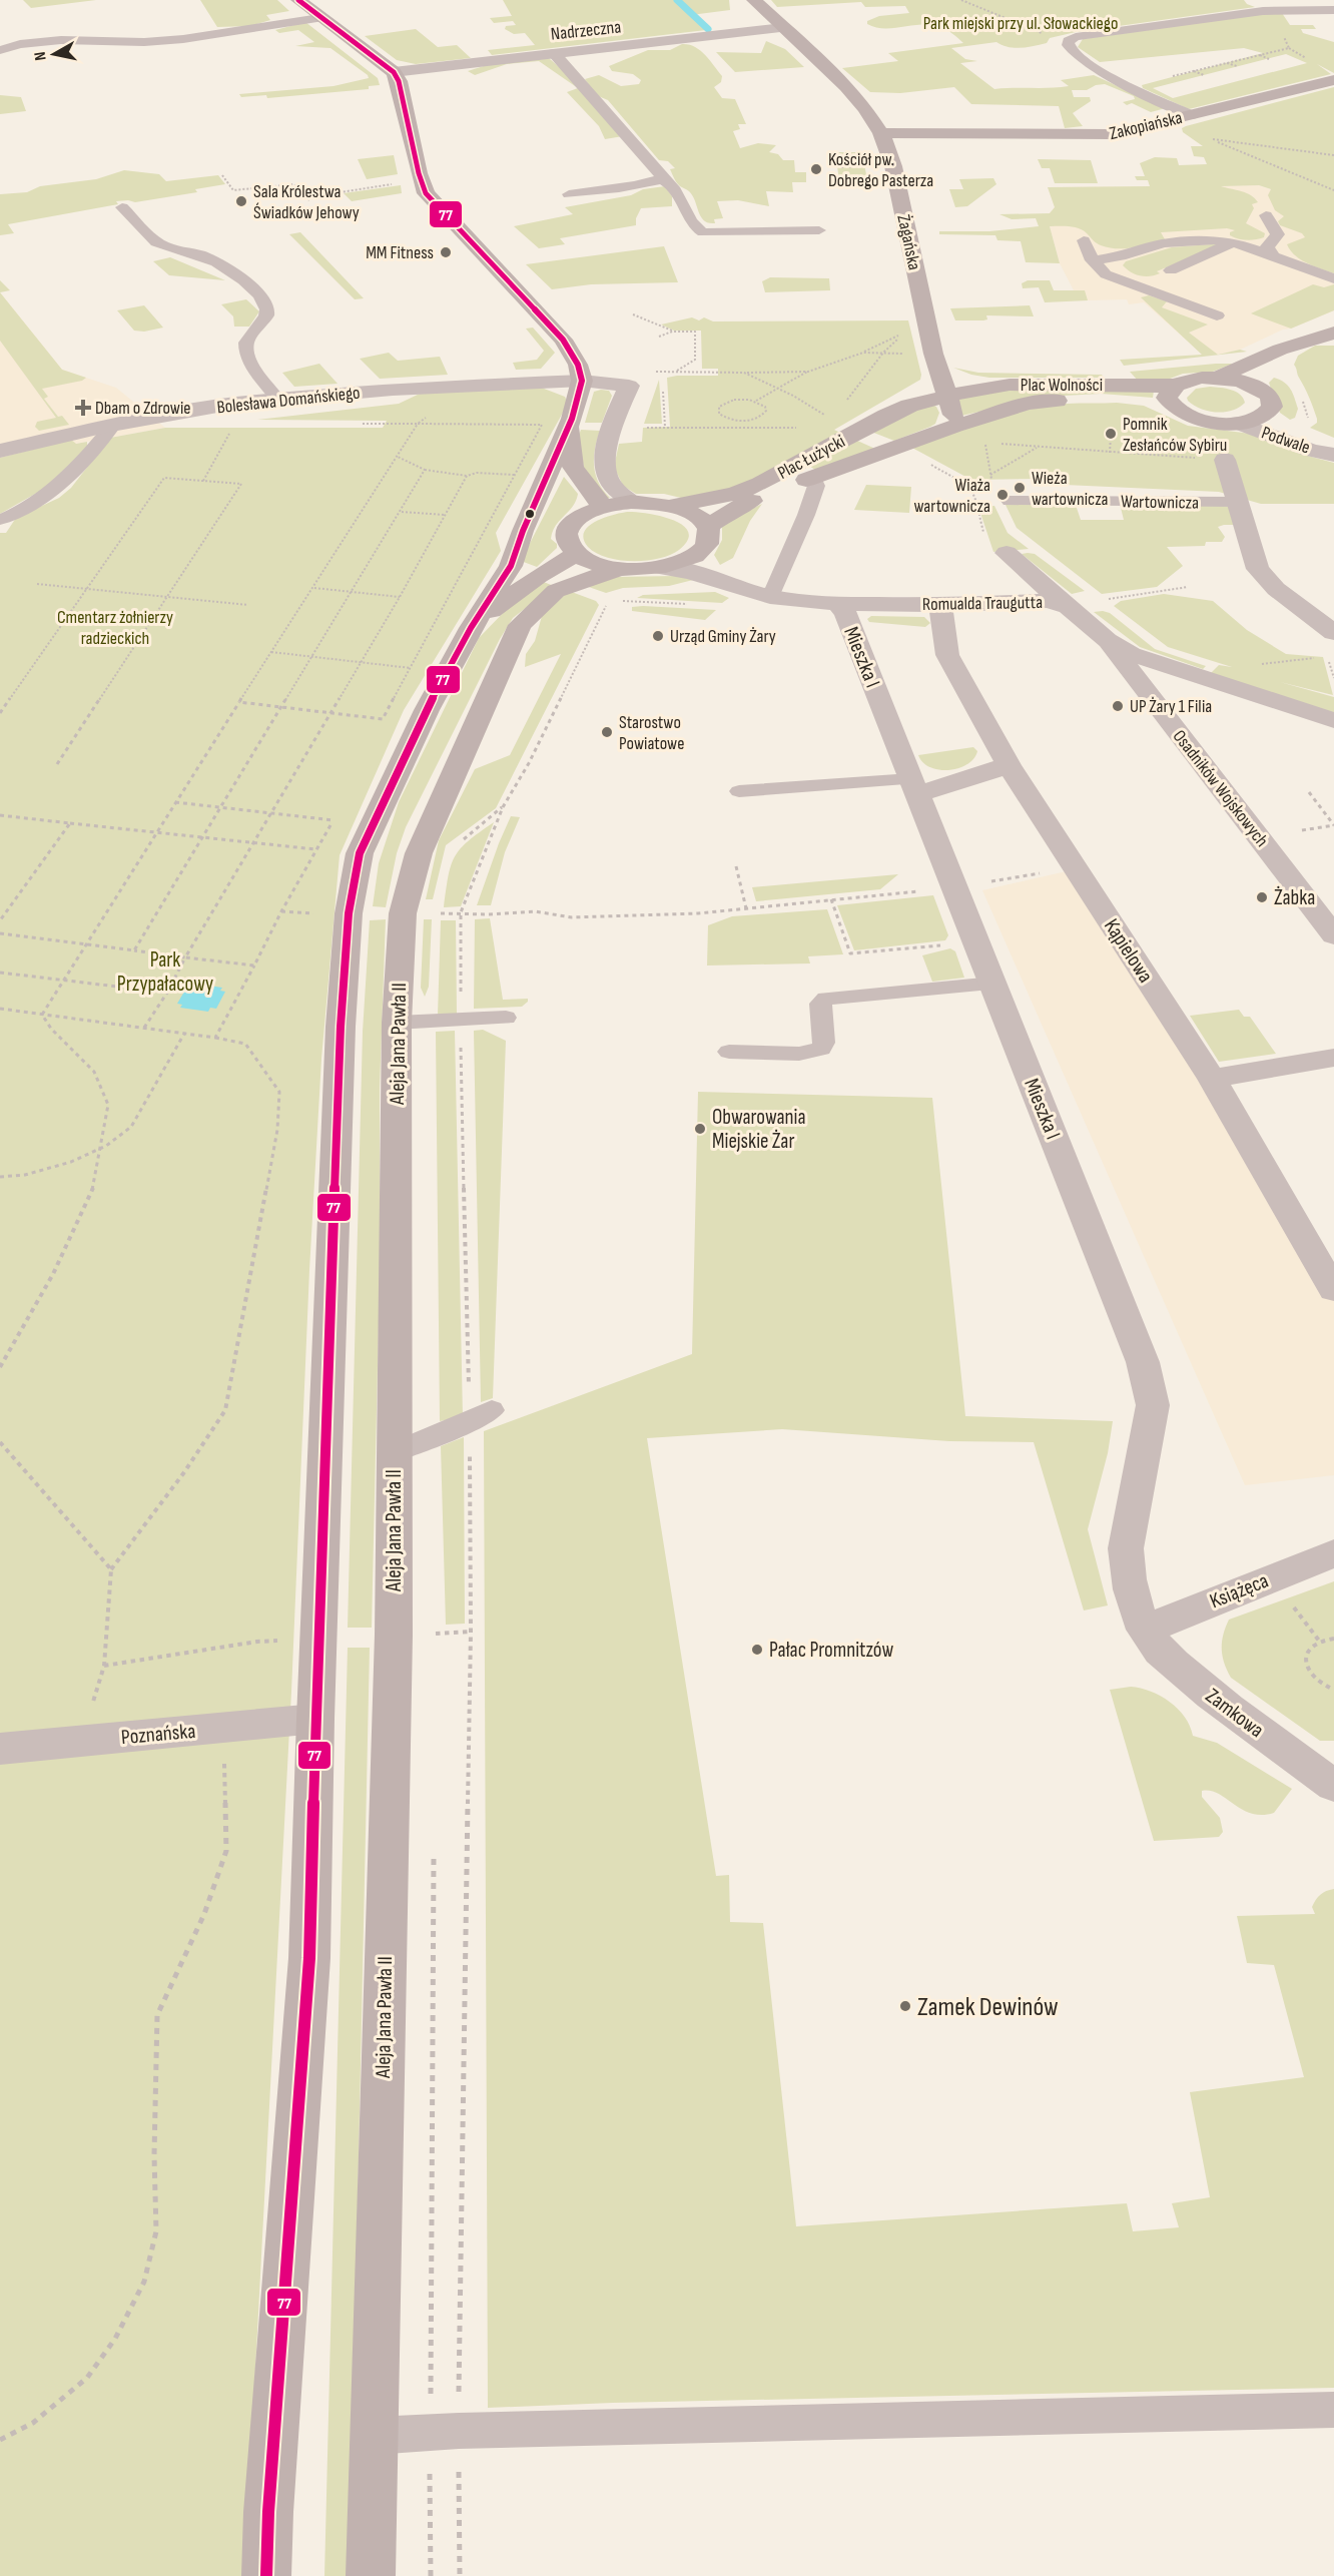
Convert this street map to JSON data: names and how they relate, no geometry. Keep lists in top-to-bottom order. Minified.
{"streets":{"street":["Nadrzeczna","Zakopiańska","Żagańska","Plac Wolności","Bolesława Domańskiego","Podwale","Plac Łużycki","Romualda Traugutta","Mieszka I","Osadników Wojskowych","Kąpielowa","Aleja Jana Pawła II","Książęca","Zamkowa","Poznańska"],"lane":["Wartownicza"]},"crossings":[["Nadrzeczna","Żagańska"],["Zakopiańska","Żagańska"],["Żagańska","Plac Wolności"],["Żagańska","Plac Łużycki"],["Plac Wolności","Plac Łużycki"],["Romualda Traugutta","Mieszka I"],["Romualda Traugutta","Osadników Wojskowych"],["Romualda Traugutta","Kąpielowa"],["Mieszka I","Książęca"],["Mieszka I","Zamkowa"],["Książęca","Zamkowa"]],"parks":["Park miejski przy ul. Słowackiego","Cmentarz żołnierzy radzieckich","Park Przypałacowy"],"places":{"other":["Kościół pw. Dobrego Pasterza","Sala Królestwa Świadków Jehowy","MM Fitness","Pomnik Zesłańców Sybiru","Wieża wartownicza","Wiaża wartownicza","Urząd Gminy Żary","UP Żary 1 Filia","Starostwo Powiatowe","Żabka","Obwarowania Miejskie Żar","Pałac Promnitzów","Zamek Dewinów"],"health":["Dbam o Zdrowie"]},"lines":["transit line 77"],"north":"left"}
